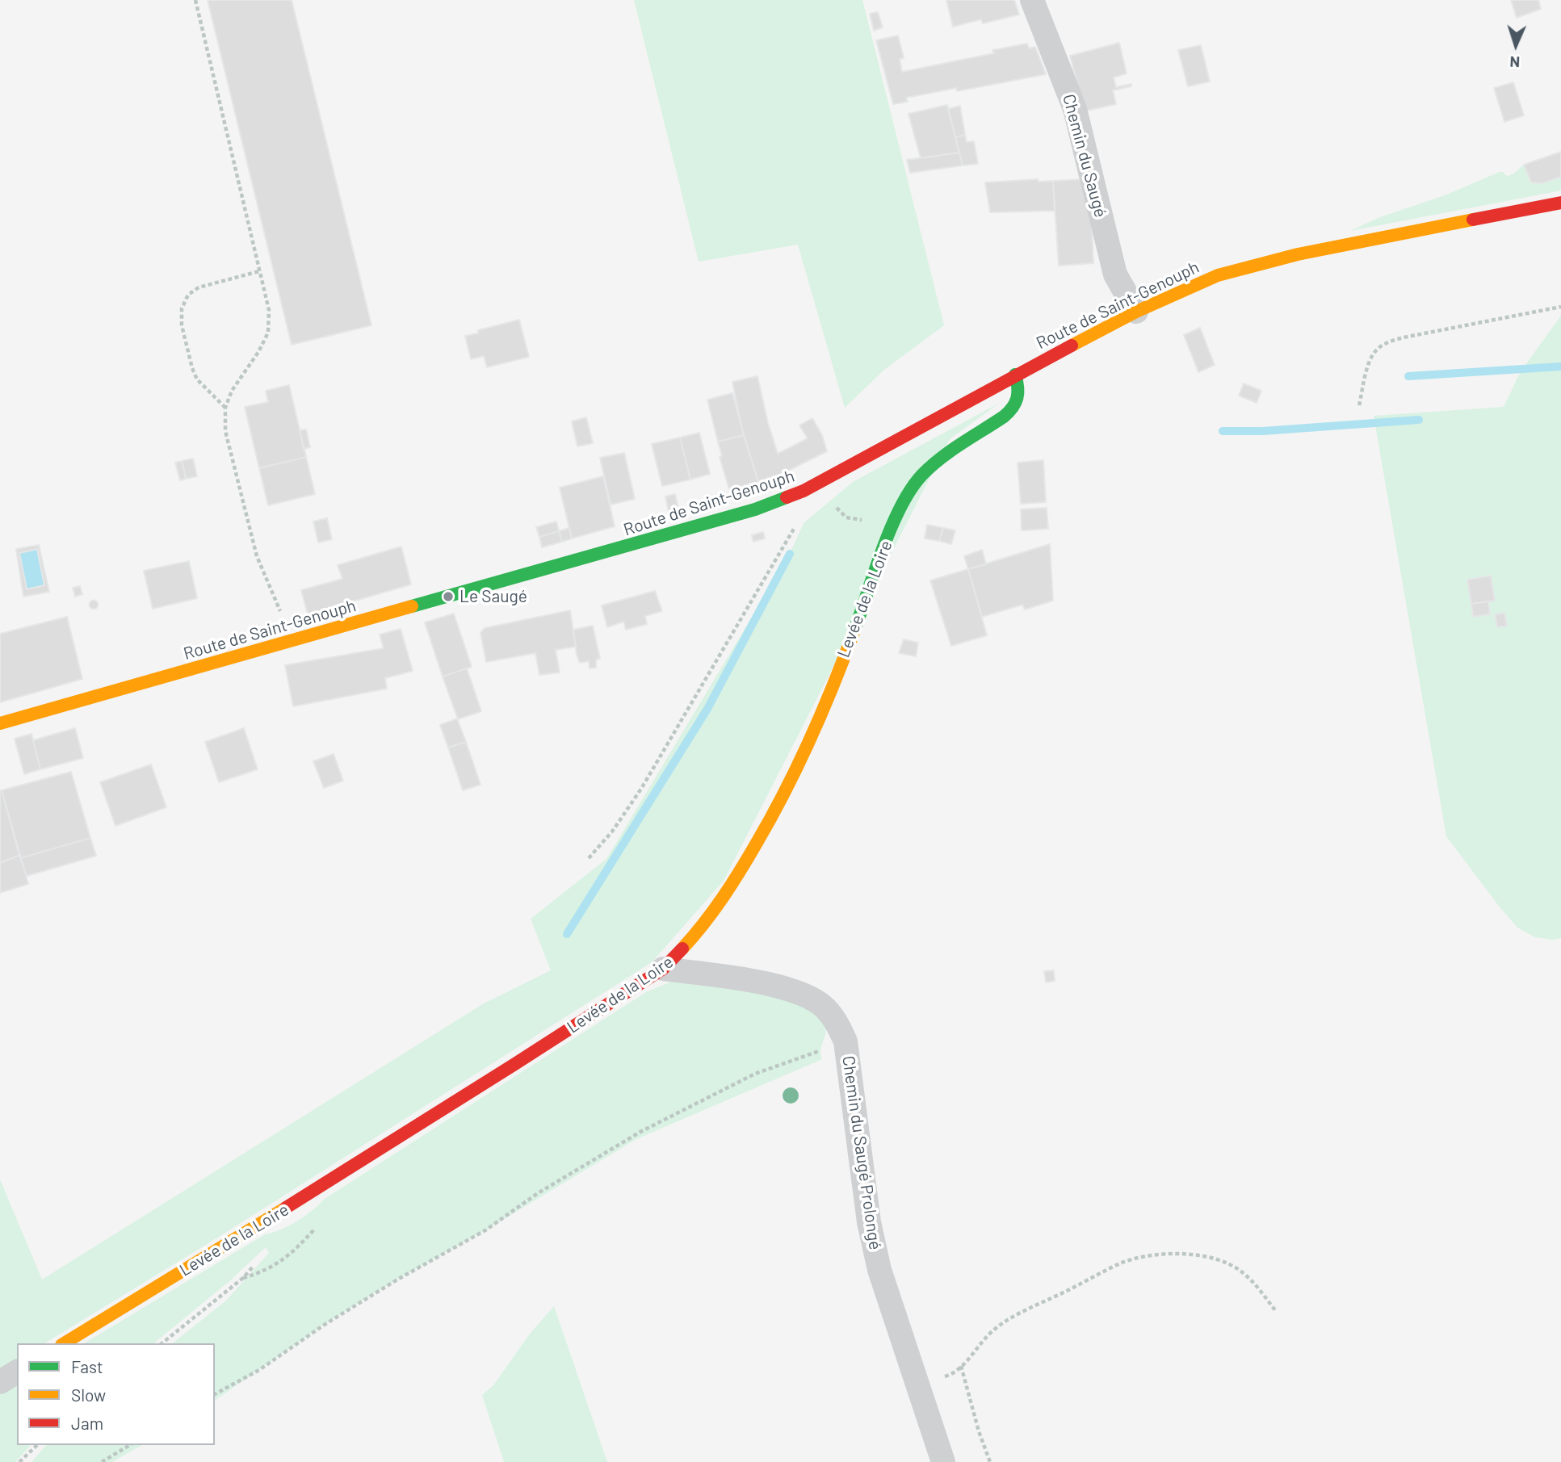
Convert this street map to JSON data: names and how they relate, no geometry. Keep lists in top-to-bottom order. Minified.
{"streets":{"street":["Chemin du Saugé","Route de Saint-Genouph","Levée de la Loire","Chemin du Saugé Prolongé"]},"crossings":[["Chemin du Saugé","Route de Saint-Genouph"],["Route de Saint-Genouph","Levée de la Loire"],["Levée de la Loire","Chemin du Saugé Prolongé"]],"places":["Le Saugé"],"legend":["Fast","Slow","Jam"],"north":"bottom"}
